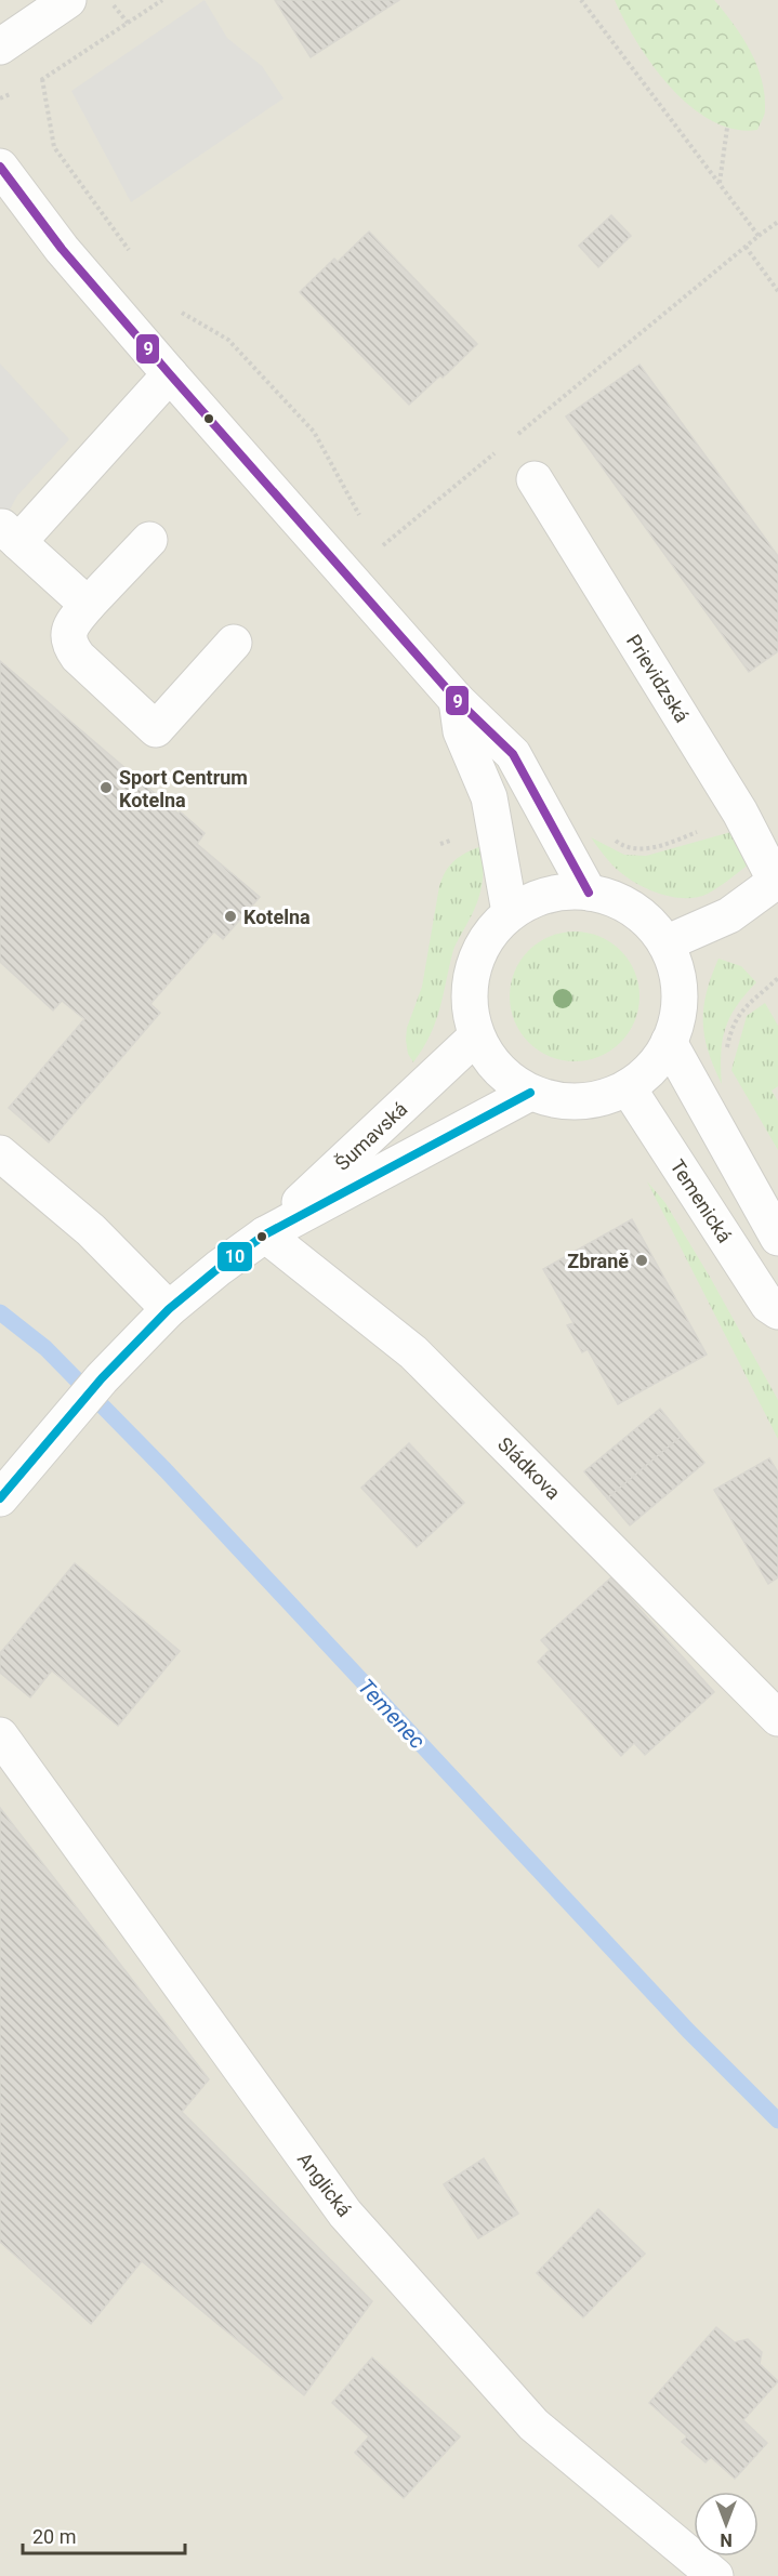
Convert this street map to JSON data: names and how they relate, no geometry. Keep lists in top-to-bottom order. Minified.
{"streets":{"street":["Prievidzská","Šumavská","Temenická","Sládkova","Anglická"]},"crossings":[["Prievidzská","Šumavská"],["Prievidzská","Temenická"],["Šumavská","Temenická"],["Šumavská","Sládkova"]],"water":["Temenec"],"places":["Sport Centrum Kotelna","Kotelna","Zbraně"],"lines":["transit line 9","transit line 10"],"scale_bar":"20 m","north":"bottom"}
